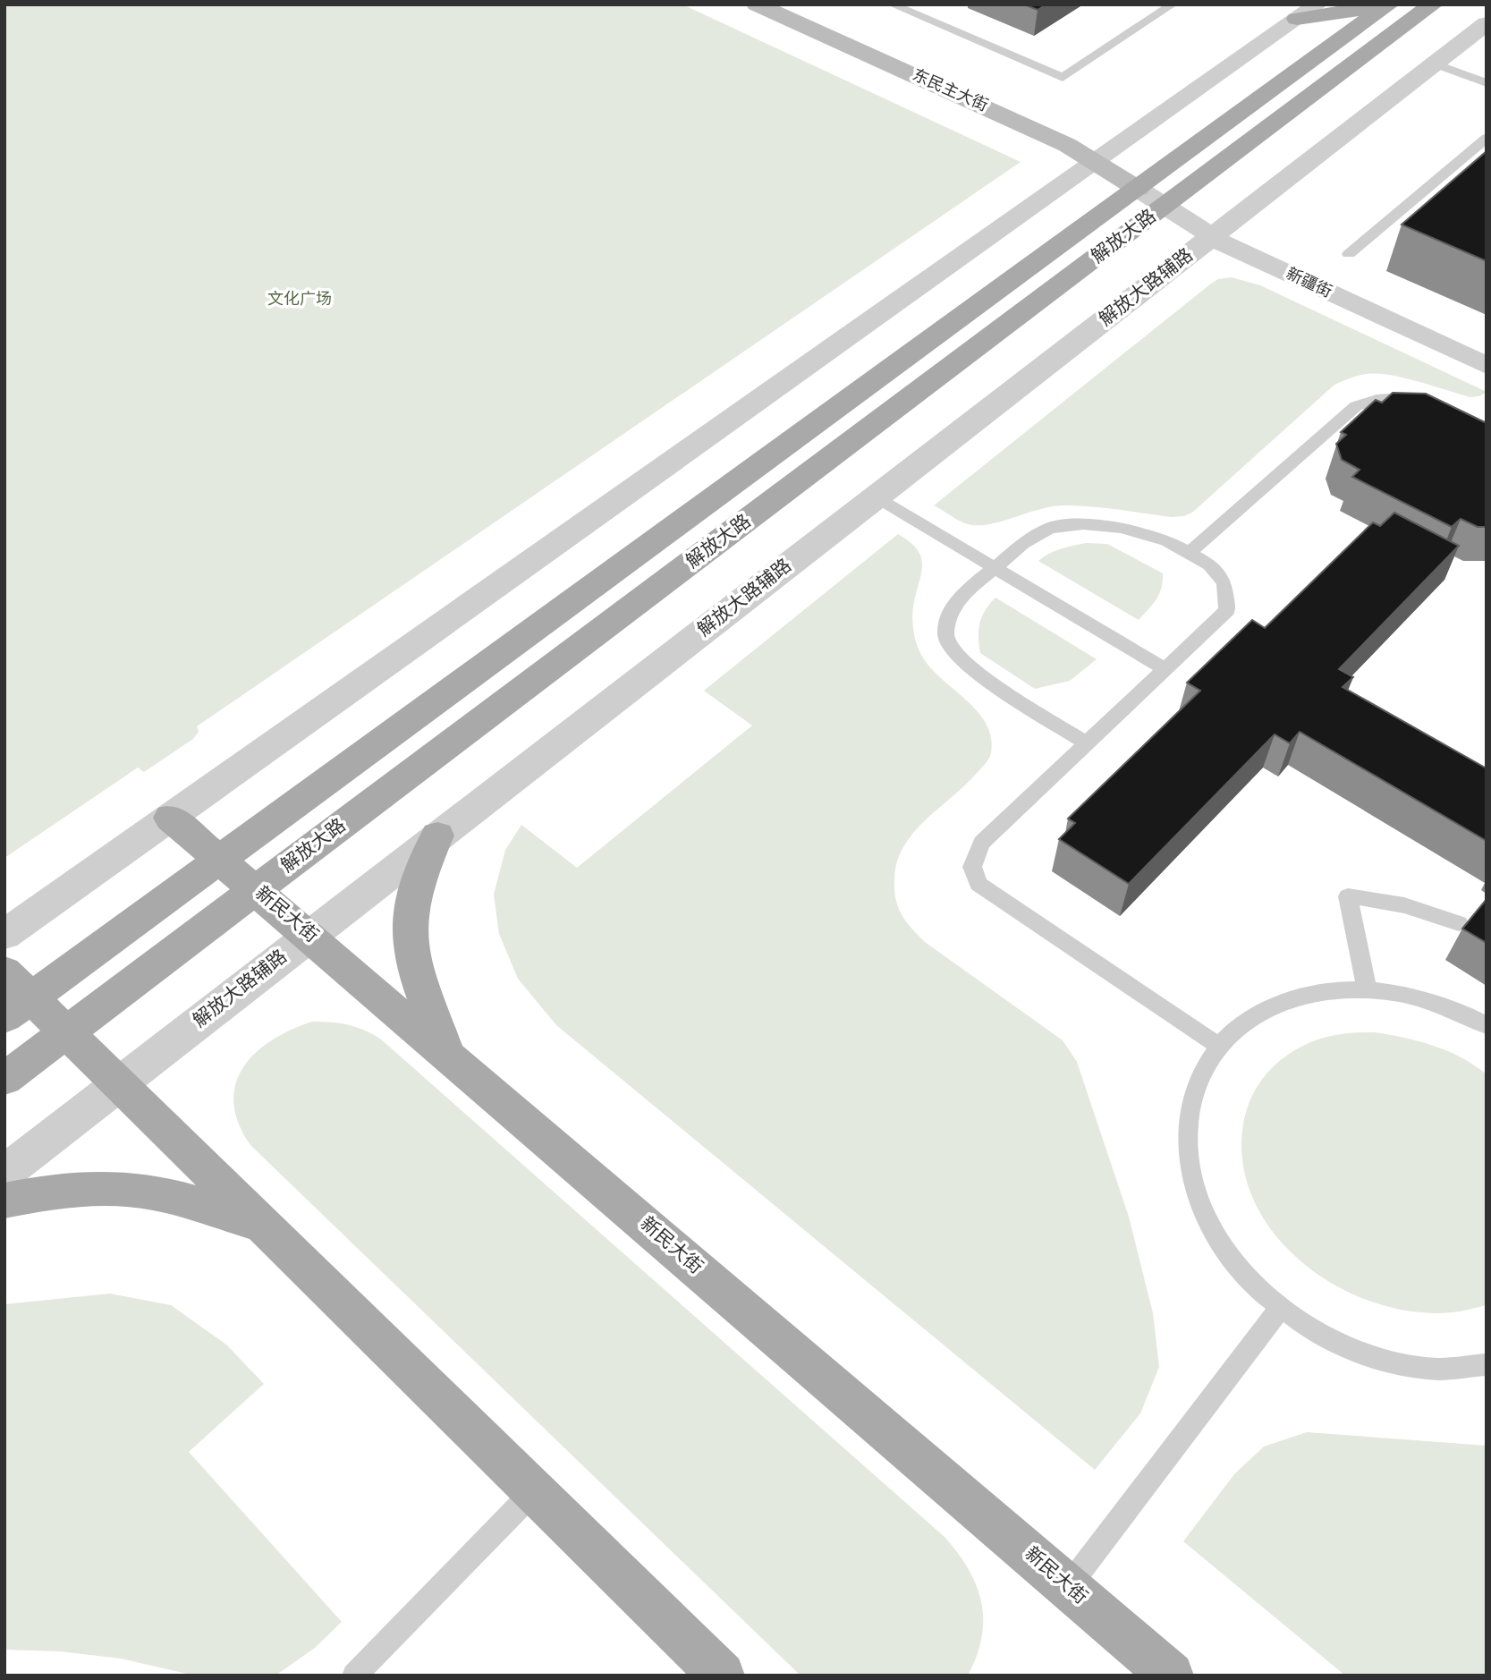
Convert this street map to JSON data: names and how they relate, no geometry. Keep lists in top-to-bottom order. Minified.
{"streets":{"main road":["东民主大街","解放大路","新民大街"],"street":["新疆街","解放大路辅路"]},"crossings":[["东民主大街","解放大路"],["东民主大街","新疆街"],["解放大路","新疆街"],["解放大路","新民大街"],["新疆街","解放大路辅路"],["解放大路辅路","新民大街"]],"parks":["文化广场"]}
